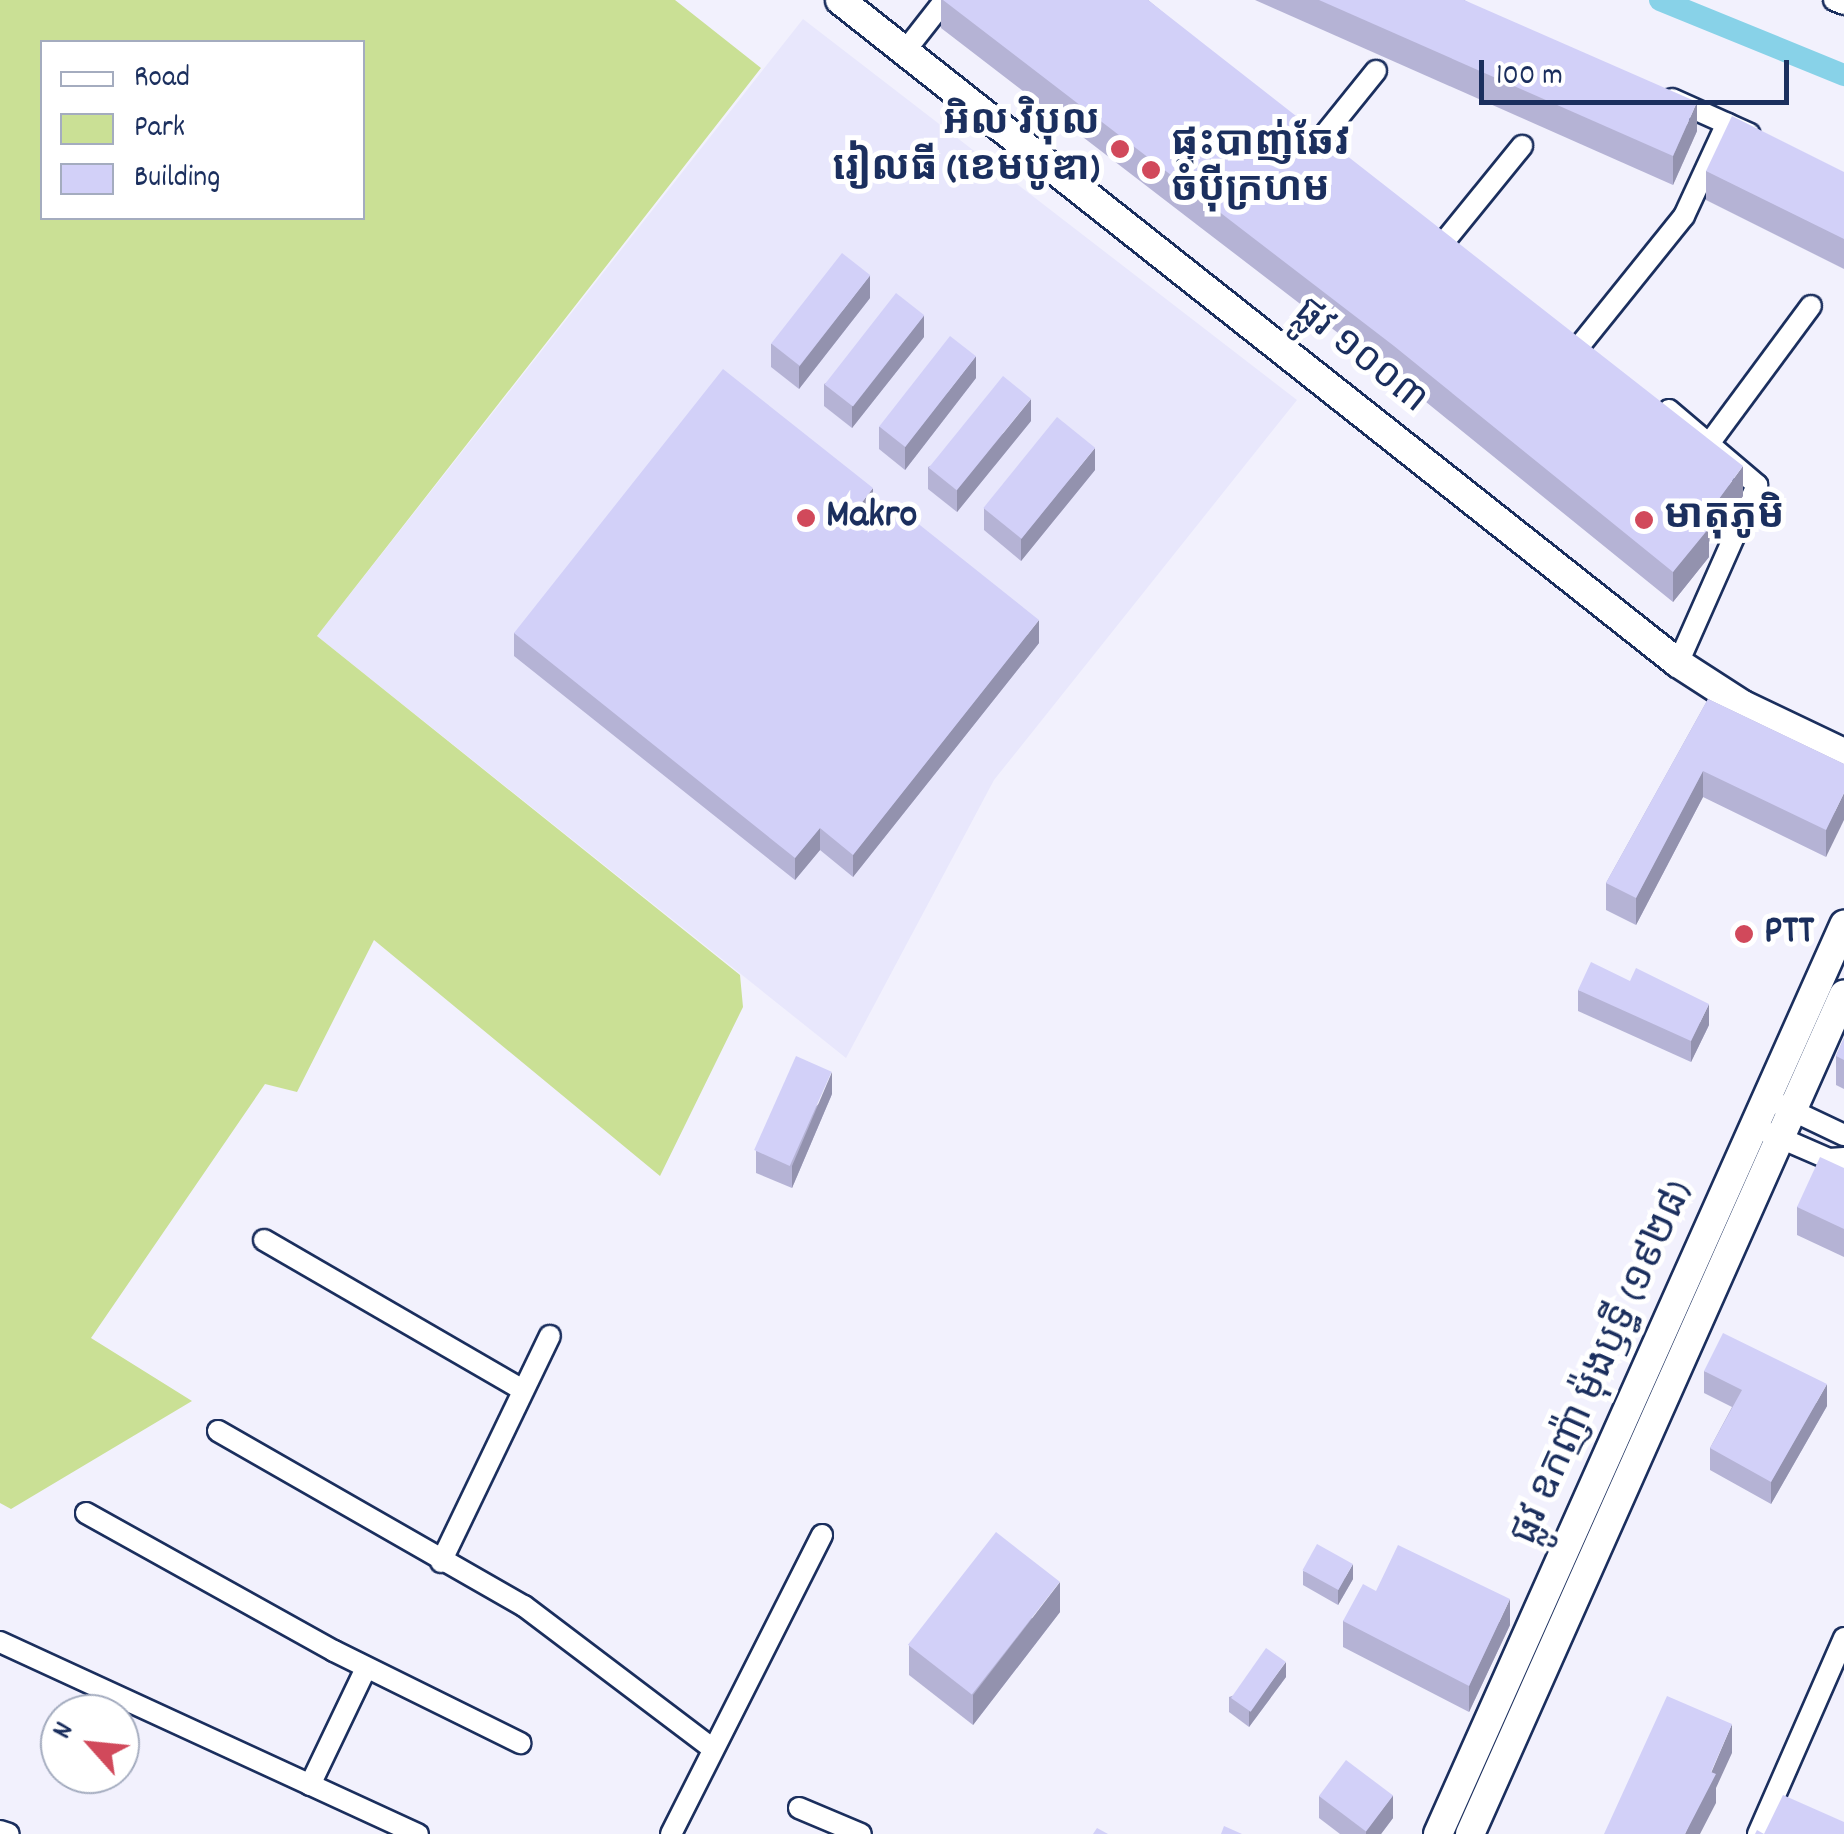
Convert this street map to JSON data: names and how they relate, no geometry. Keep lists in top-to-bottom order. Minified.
{"streets":{"main road":["ផ្លូវ ១០០៣","ផ្លូវ ឧកញ៉ា ម៉ុងឫទ្ធី (១៩២៨)"]},"places":["អិល វិបុល រៀលធី (ខេមបូឌា)","ផ្ទះបាញ់ឆែវ ចំប៉ីក្រហម","Makro","មាតុភូមិ","PTT"],"legend":["Road","Park","Building"],"scale_bar":"100 m","north":"top left"}
